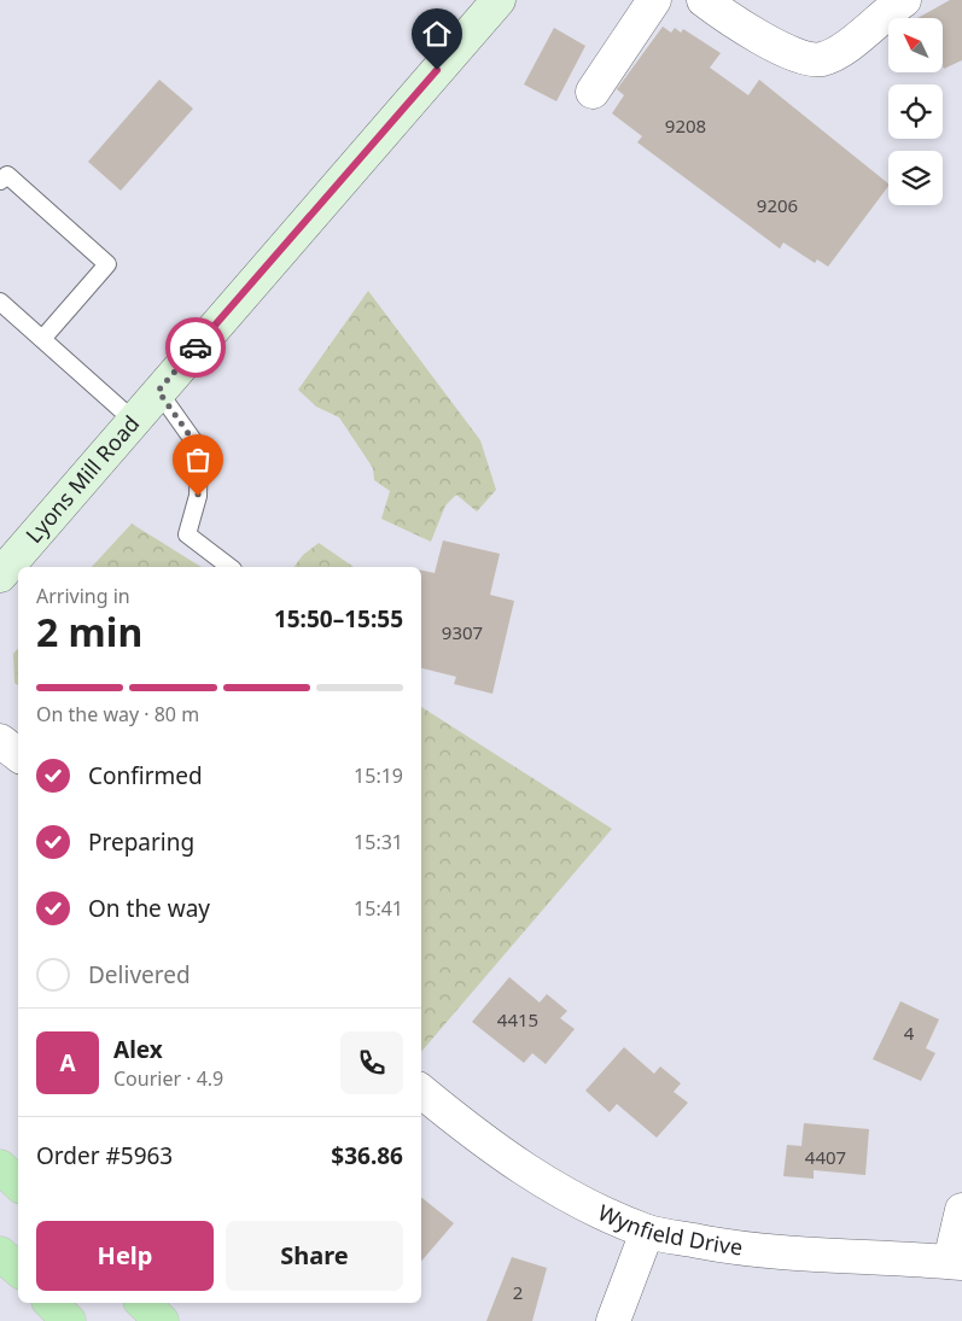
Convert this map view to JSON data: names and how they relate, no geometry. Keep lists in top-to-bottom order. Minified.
{"streets":{"main road":["Lyons Mill Road"],"street":["Wynfield Drive"]},"house_numbers":["9208","9206","9307","4415","4","4407","2"],"north":"top left","page":{"heading":["2 min","Arriving in","15:50–15:55"],"panel":["Alex","Courier · 4.9","Order #5963","$36.86"],"bar":"On the way · 80 m","list":[["Confirmed","15:19"],["Preparing","15:31"],["On the way","15:41"],"Delivered"],"round":"A","buttons":["Help","Share"]}}
